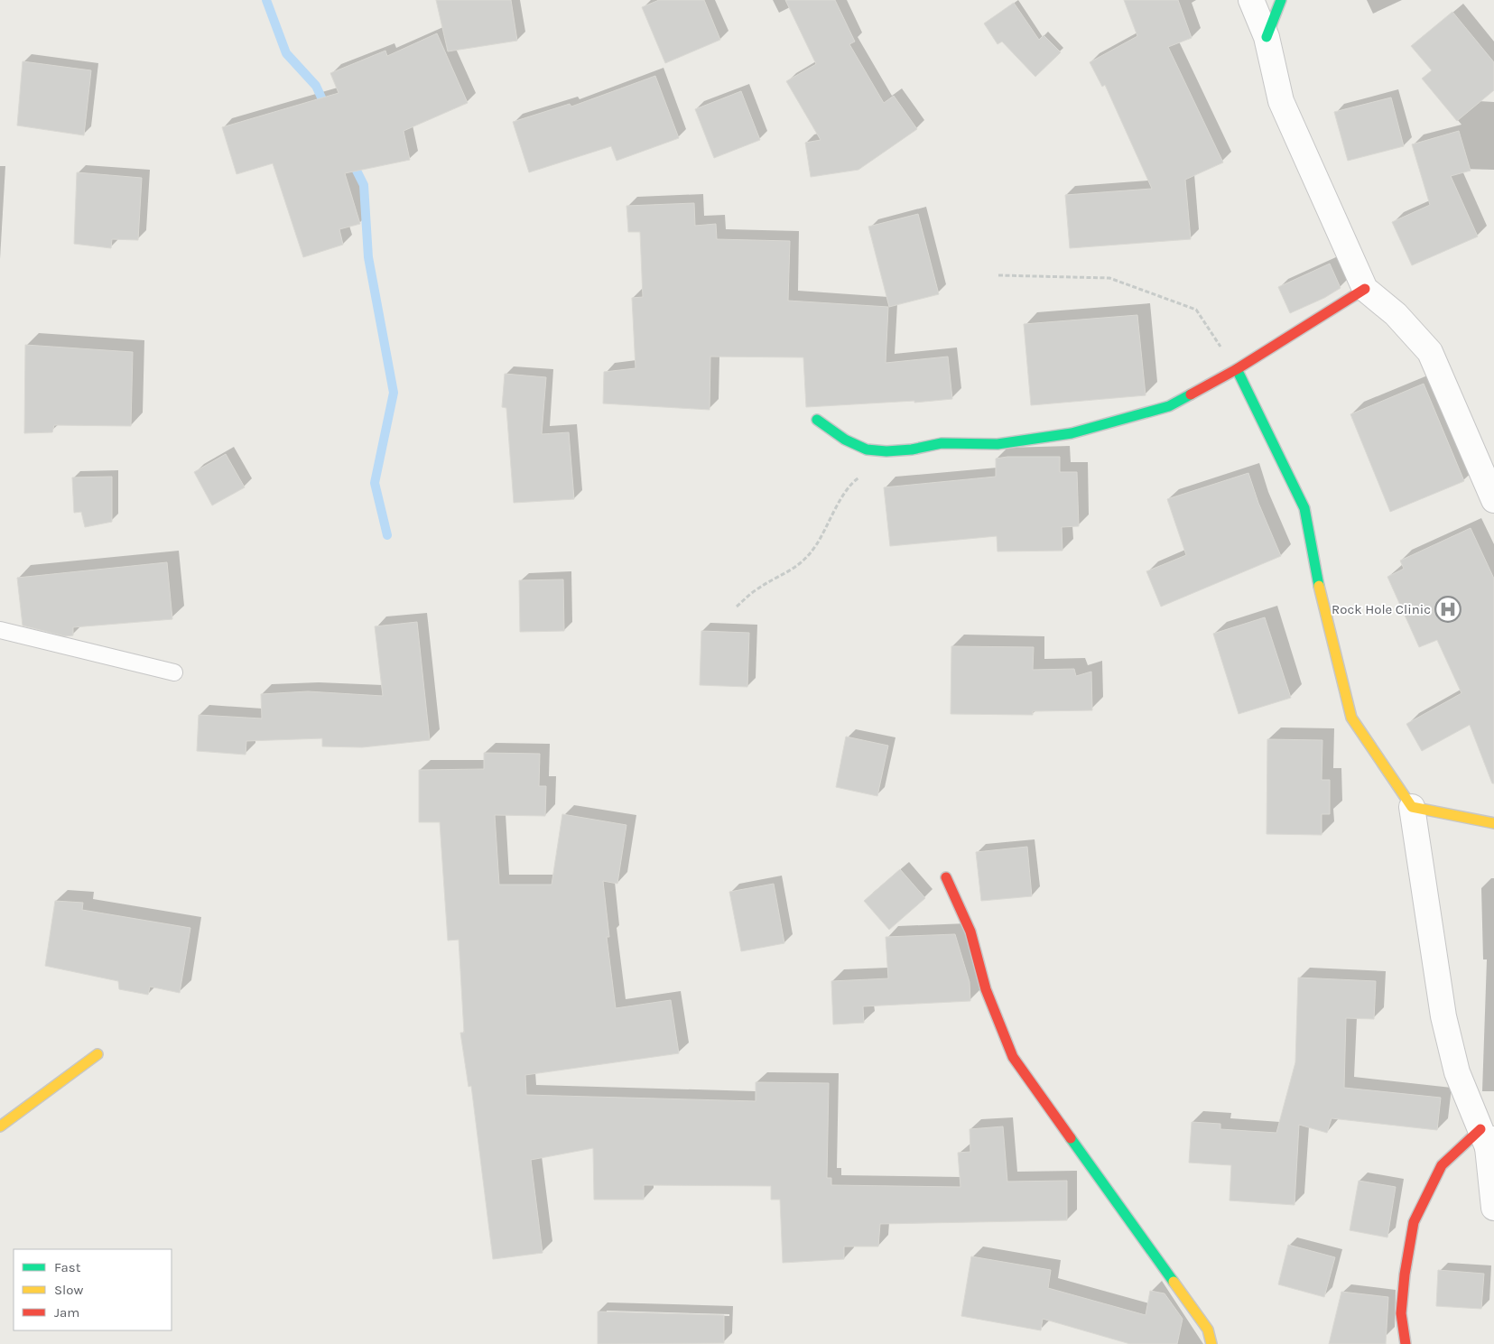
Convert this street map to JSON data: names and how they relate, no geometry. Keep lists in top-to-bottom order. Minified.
{"places":{"hospital":["Rock Hole Clinic"]},"legend":["Fast","Slow","Jam"]}
